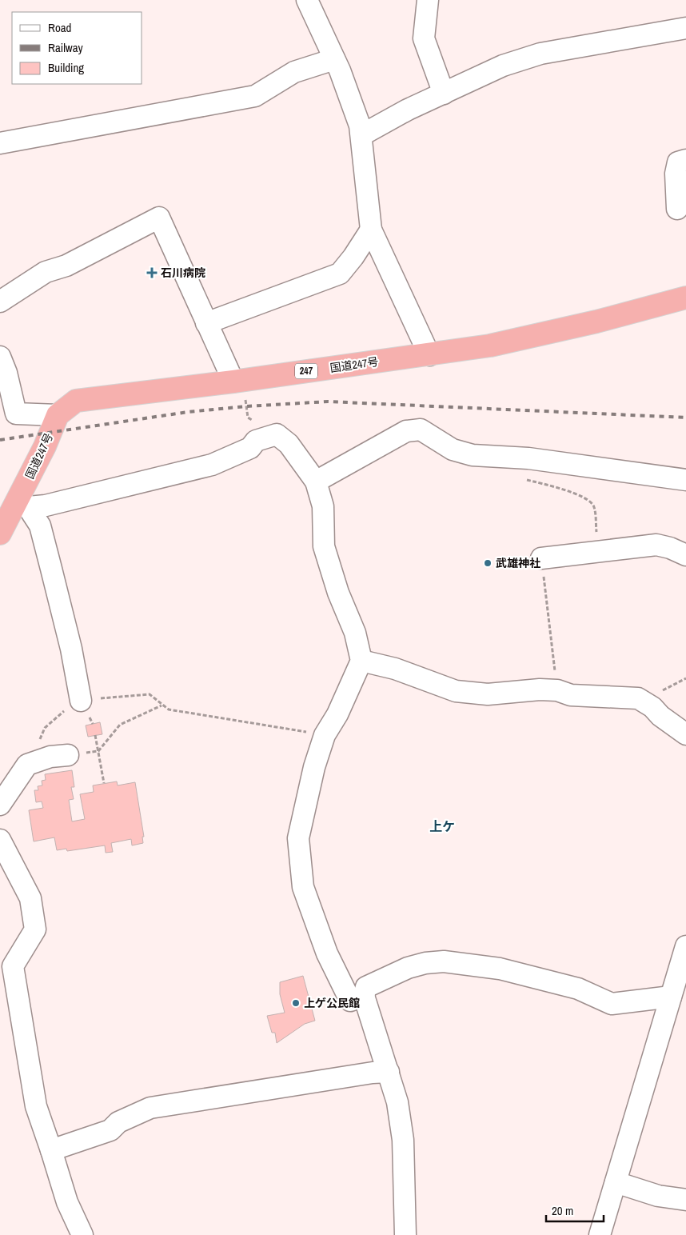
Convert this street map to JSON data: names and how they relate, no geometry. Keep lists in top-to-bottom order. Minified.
{"streets":{"highway":["国道247号","247"]},"districts":["上ケ"],"places":{"health":["石川病院"],"other":["武雄神社","上ゲ公民館"]},"legend":["Road","Railway","Building"],"scale_bar":"20 m"}
